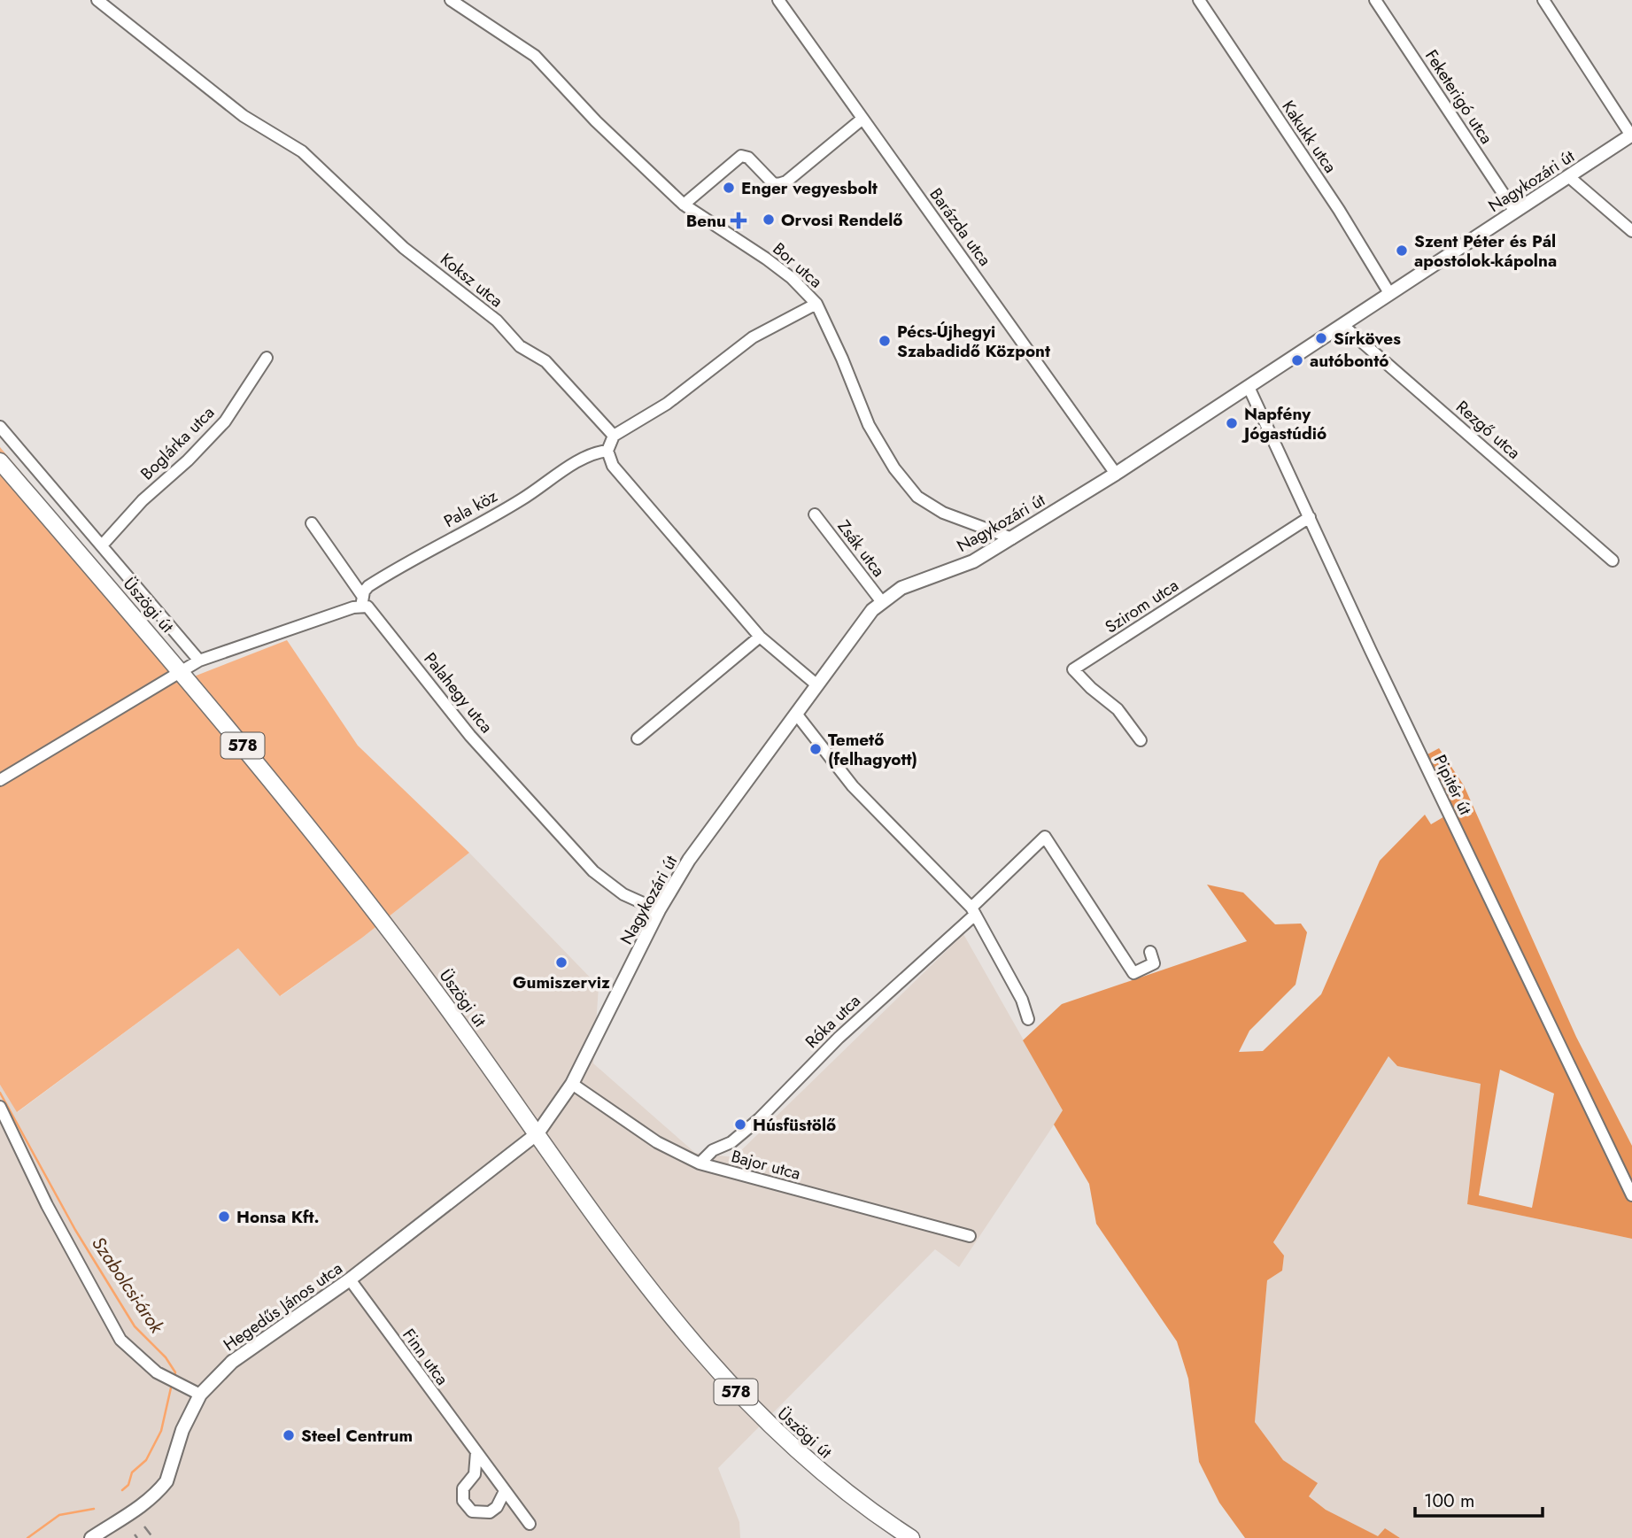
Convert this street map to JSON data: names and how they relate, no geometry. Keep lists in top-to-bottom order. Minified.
{"streets":{"main road":["Üszögi út","578"],"street":["Feketerigó utca","Kakukk utca","Nagykozári út","Barázda utca","Bor utca","Koksz utca","Rezgő utca","Boglárka utca","Pala köz","Zsák utca","Szirom utca","Palahegy utca","Pipitér út","Róka utca","Bajor utca","Hegedűs János utca","Finn utca"]},"crossings":[["Feketerigó utca","Nagykozári út"],["Kakukk utca","Nagykozári út"],["Nagykozári út","Barázda utca"],["Nagykozári út","Bor utca"],["Nagykozári út","Rezgő utca"],["Nagykozári út","Zsák utca"],["Nagykozári út","Üszögi út"],["Nagykozári út","Palahegy utca"],["Nagykozári út","Pipitér út"],["Nagykozári út","Bajor utca"],["Nagykozári út","Hegedűs János utca"],["Pala köz","Palahegy utca"],["Üszögi út","Hegedűs János utca"],["Szirom utca","Pipitér út"],["Róka utca","Bajor utca"],["Hegedűs János utca","Finn utca"]],"water":["Szabolcsi-árok"],"places":{"other":["Enger vegyesbolt","Orvosi Rendelő","Szent Péter és Pál apostolok-kápolna","Sírköves","Pécs-Újhegyi Szabadidő Központ","autóbontó","Napfény Jógastúdió","Temető (felhagyott)","Gumiszerviz","Húsfüstölő","Honsa Kft.","Steel Centrum"],"health":["Benu"]},"scale_bar":"100 m"}
